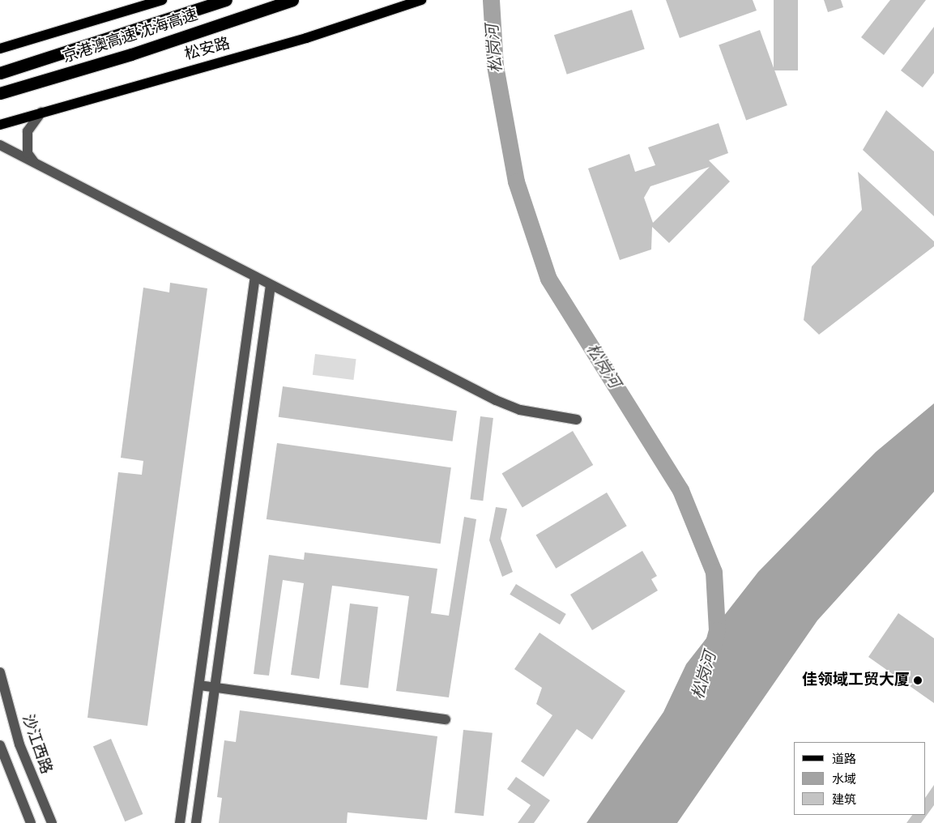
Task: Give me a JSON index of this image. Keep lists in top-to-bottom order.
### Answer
{
  "streets": {
    "highway": ["京港澳高速 沈海高速"],
    "main road": ["松安路"],
    "street": ["沙江西路"]
  },
  "water": ["松岗河"],
  "places": ["佳领域工贸大厦"],
  "legend": ["道路", "水域", "建筑"]
}
